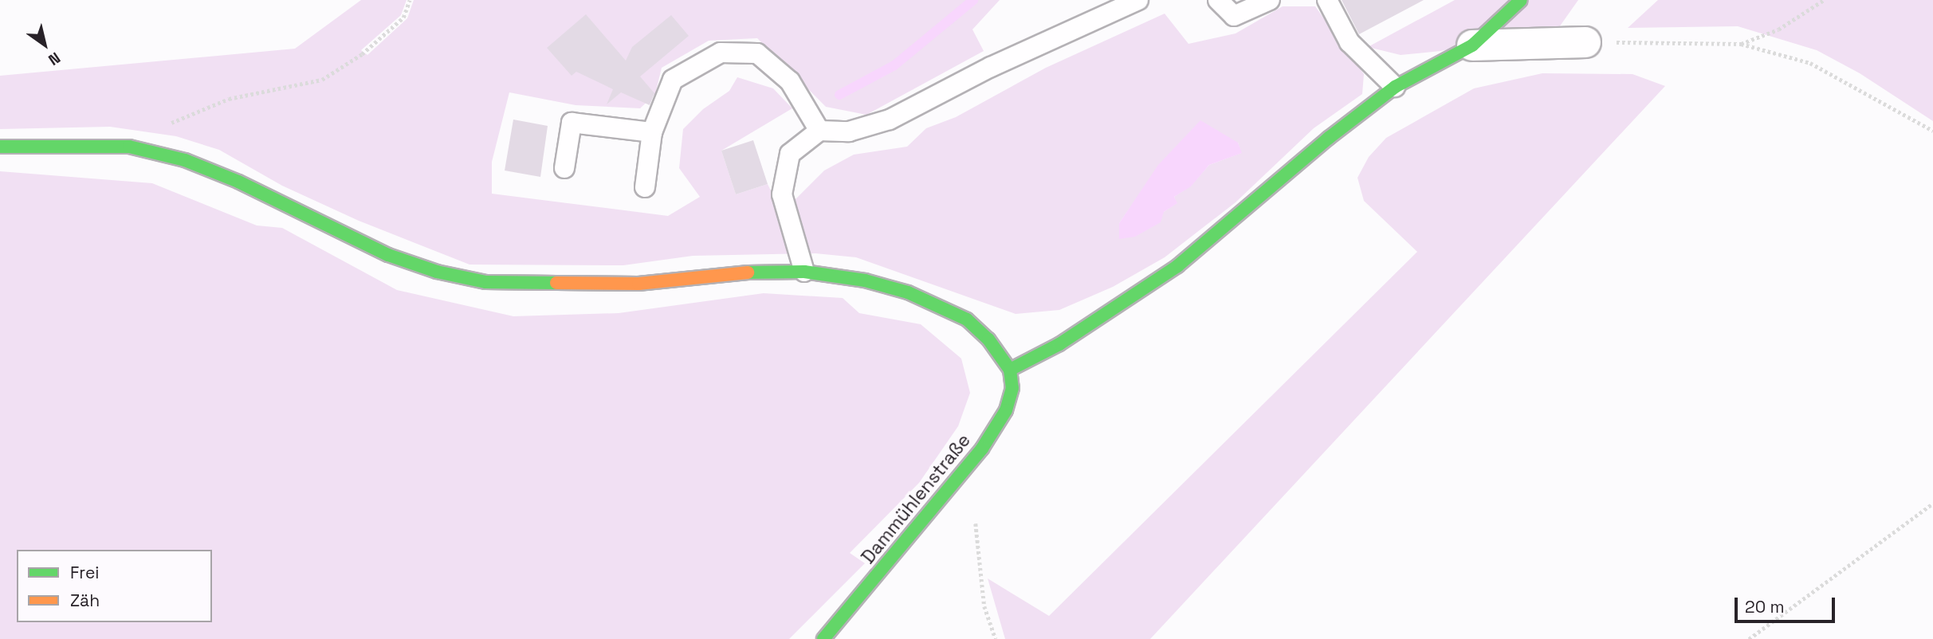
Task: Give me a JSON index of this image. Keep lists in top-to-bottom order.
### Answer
{
  "streets": {
    "street": ["Dammühlenstraße"]
  },
  "legend": ["Frei", "Zäh"],
  "scale_bar": "20 m",
  "north": "bottom right"
}
